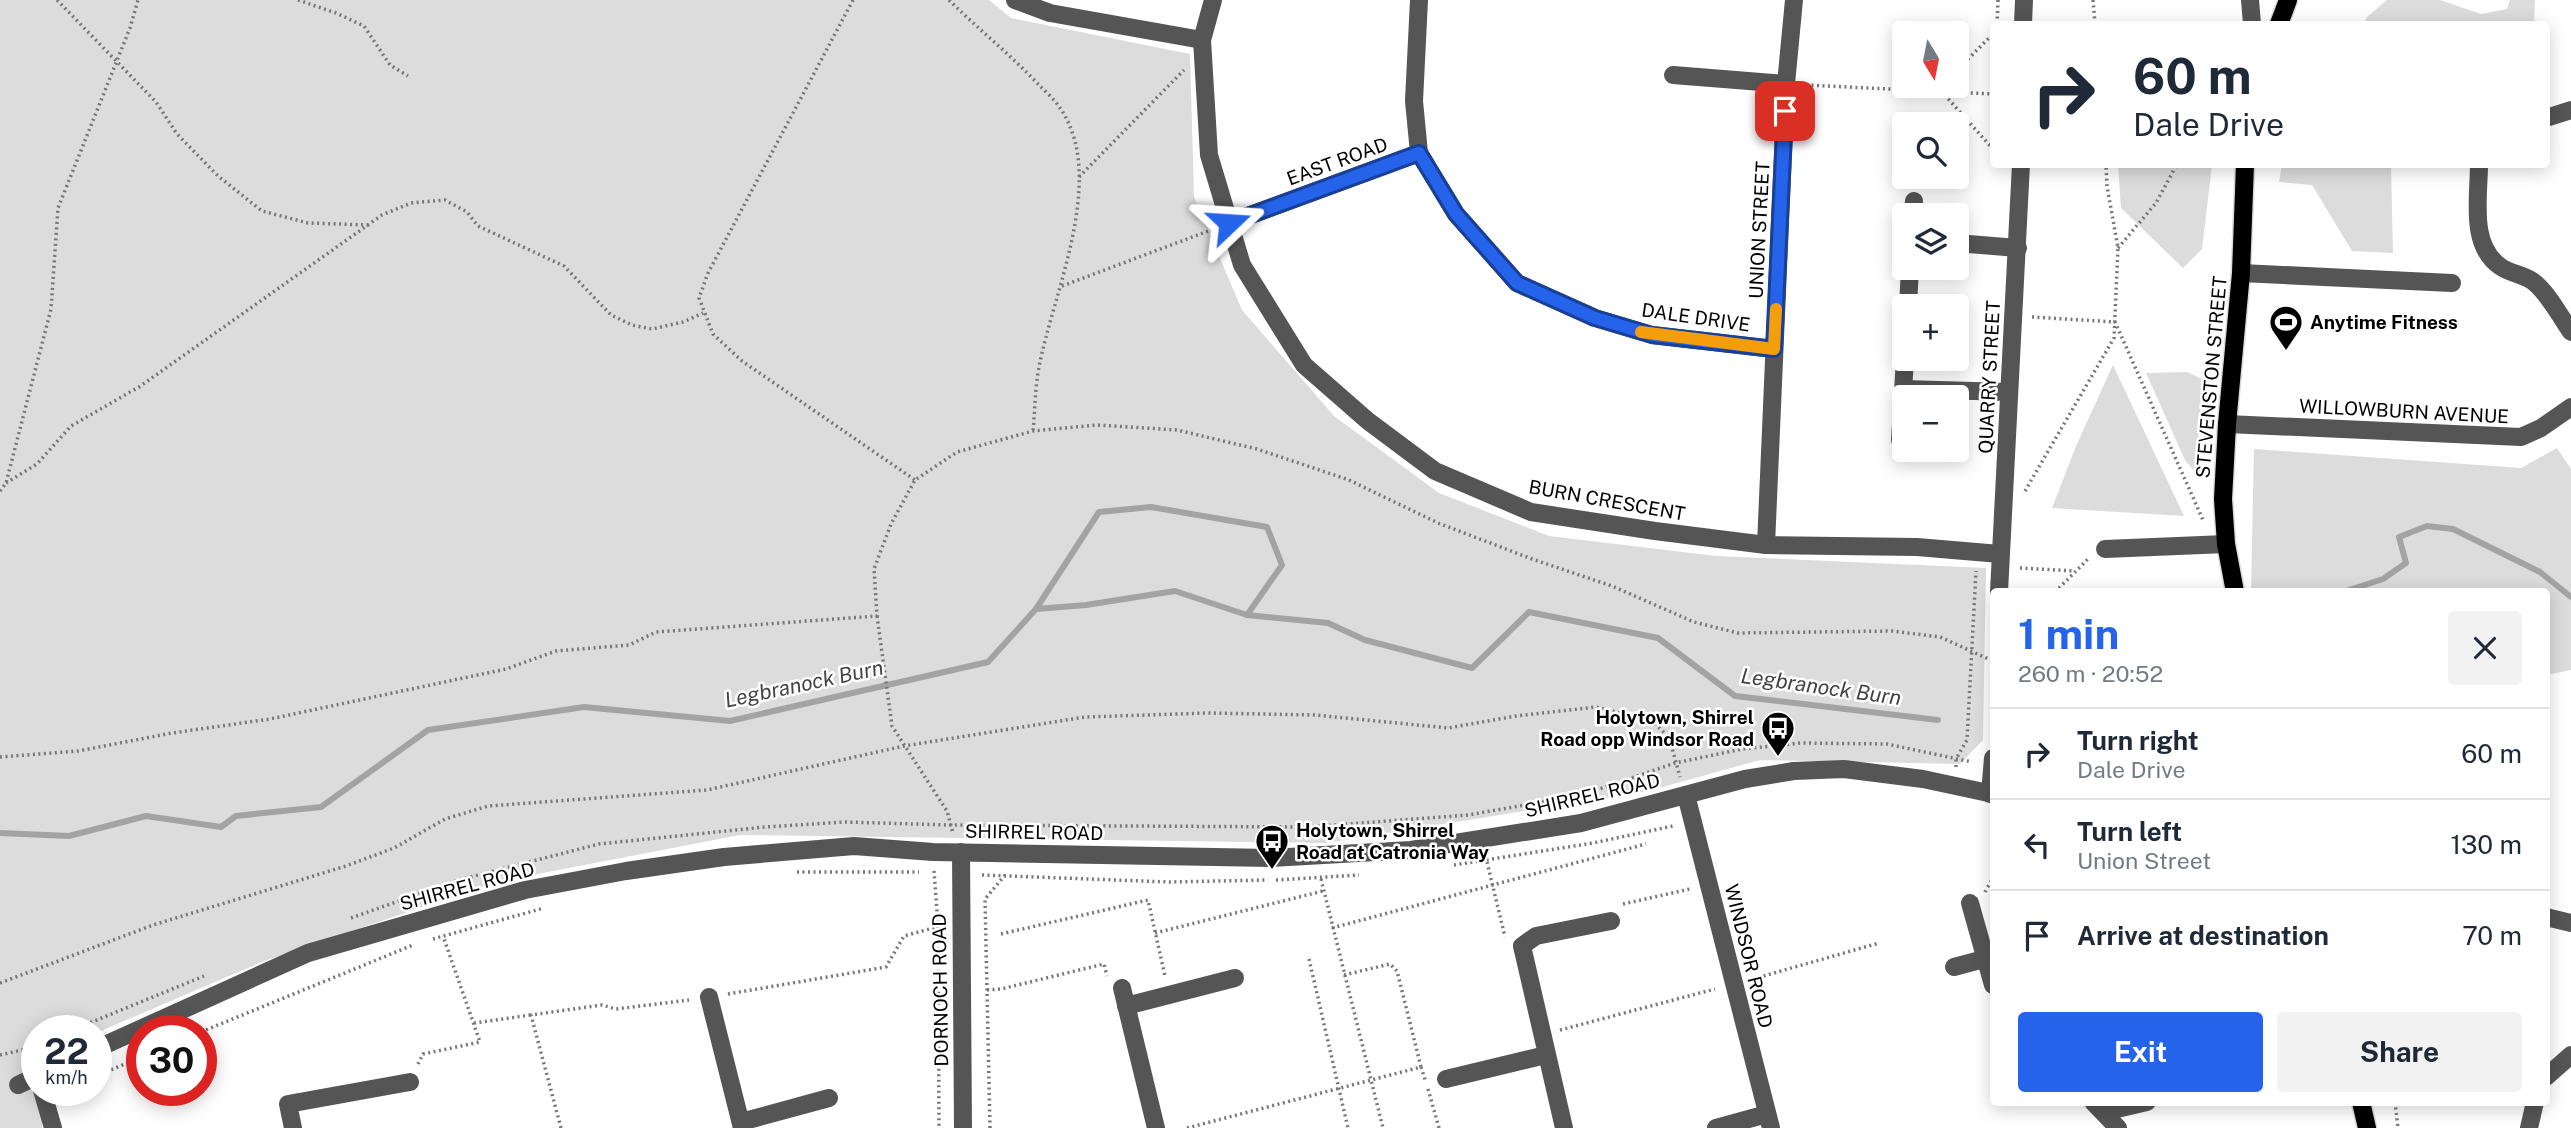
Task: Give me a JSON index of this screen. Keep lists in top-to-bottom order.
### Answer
{
  "streets": {
    "main road": ["STEVENSTON STREET"],
    "street": [
      "EAST ROAD",
      "UNION STREET",
      "DALE DRIVE",
      "QUARRY STREET",
      "WILLOWBURN AVENUE",
      "BURN CRESCENT",
      "SHIRREL ROAD",
      "WINDSOR ROAD",
      "DORNOCH ROAD"
    ]
  },
  "crossings": [
    ["EAST ROAD", "DALE DRIVE"],
    ["EAST ROAD", "BURN CRESCENT"],
    ["UNION STREET", "DALE DRIVE"],
    ["UNION STREET", "BURN CRESCENT"],
    ["QUARRY STREET", "BURN CRESCENT"],
    ["STEVENSTON STREET", "WILLOWBURN AVENUE"],
    ["SHIRREL ROAD", "WINDSOR ROAD"],
    ["SHIRREL ROAD", "DORNOCH ROAD"]
  ],
  "water": ["Legbranock Burn"],
  "places": {
    "sports": ["Anytime Fitness"],
    "bus stop": ["Holytown, Shirrel Road opp Windsor Road", "Holytown, Shirrel Road at Catronia Way"]
  },
  "north": "bottom",
  "page": {
    "map_buttons": ["+", "−"],
    "turn": ["60 m", "Dale Drive"],
    "heading": ["1 min", "260 m · 20:52"],
    "list": [
      {
        "name": "Turn right",
        "note": "Dale Drive",
        "value": "60 m"
      },
      {
        "name": "Turn left",
        "note": "Union Street",
        "value": "130 m"
      },
      {
        "name": "Arrive at destination",
        "value": "70 m"
      }
    ],
    "buttons": ["Exit", "Share"],
    "speed": "22 km/h",
    "limit": "30"
  }
}
